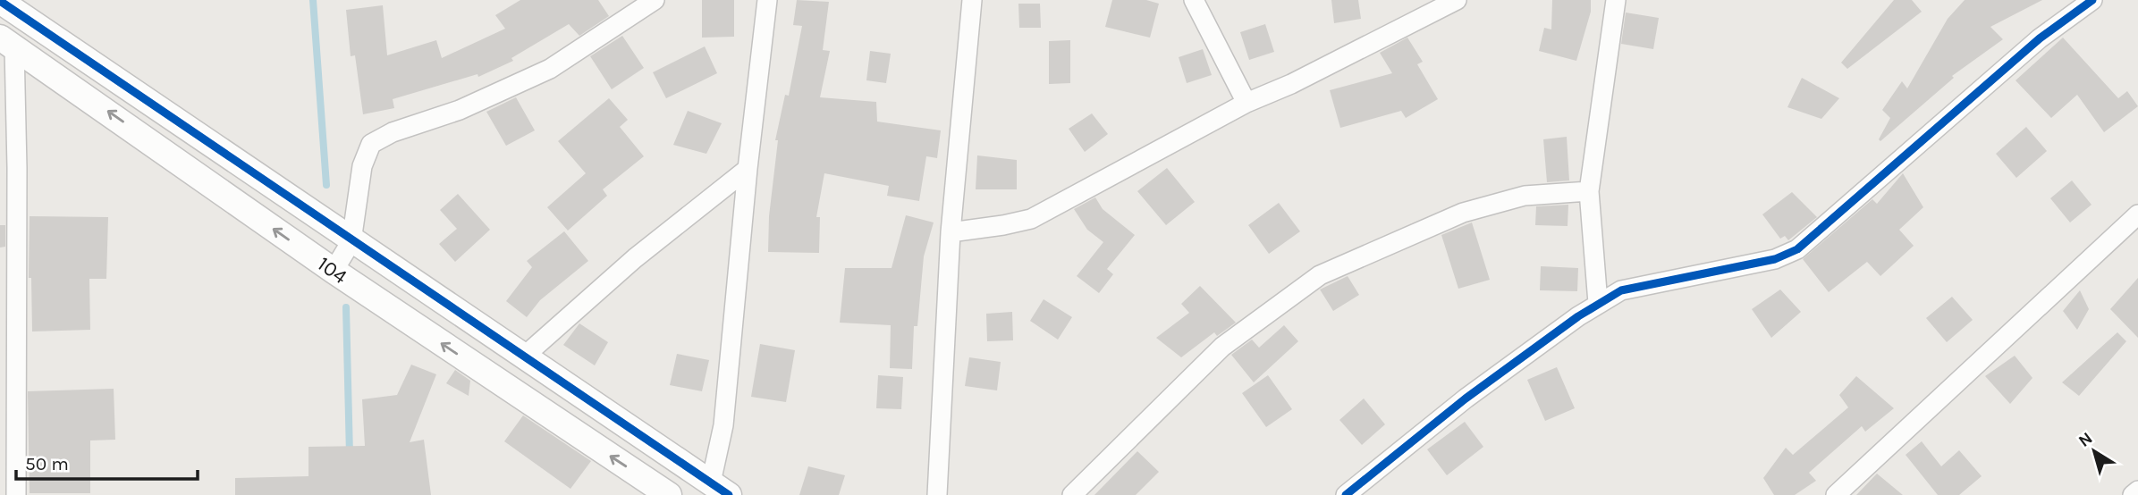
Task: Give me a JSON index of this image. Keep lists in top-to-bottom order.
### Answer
{
  "streets": {
    "street": ["104"]
  },
  "scale_bar": "50 m",
  "north": "top left"
}
